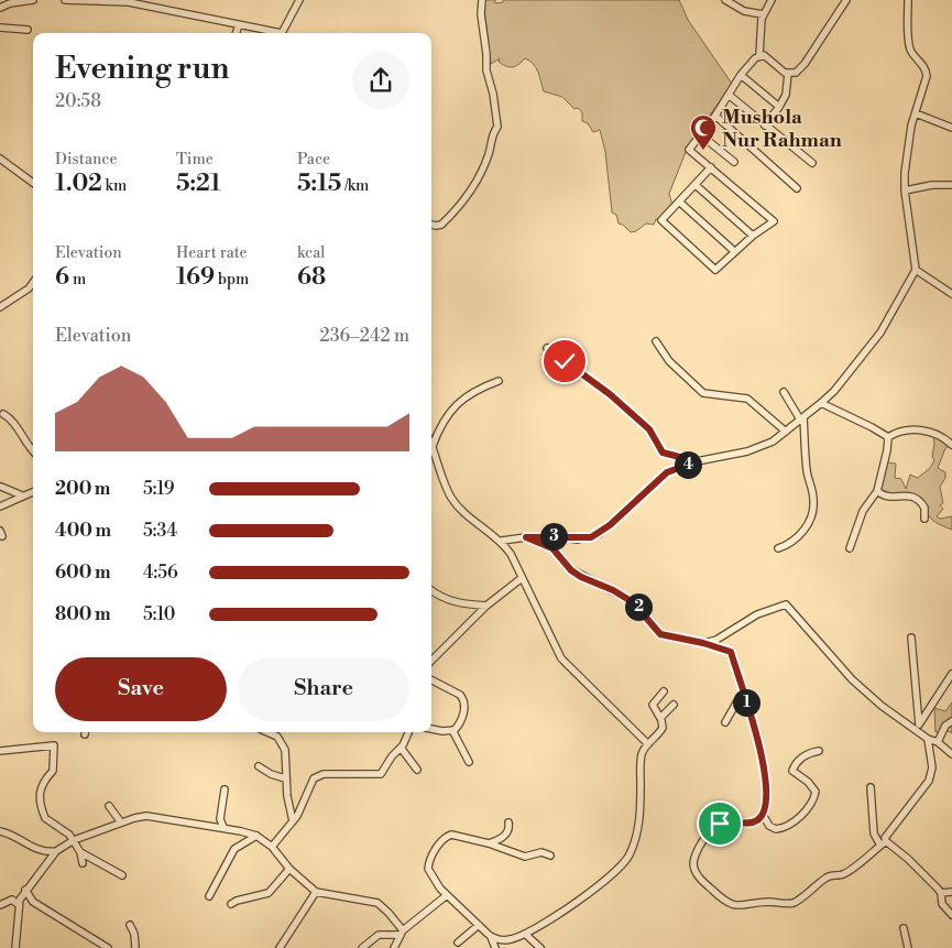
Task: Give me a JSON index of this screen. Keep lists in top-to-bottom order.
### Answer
{
  "places": {
    "mosque": ["Mushola Nur Rahman"]
  },
  "page": {
    "heading": ["Evening run", "20:58"],
    "stats": [
      ["Distance", "1.02 km"],
      ["Time", "5:21"],
      ["Pace", "5:15 /km"],
      ["Elevation", "6 m"],
      ["Heart rate", "169 bpm"],
      ["kcal", "68"]
    ],
    "chart": ["Elevation", "236–242 m"],
    "pins": [
      "4",
      "3",
      "2",
      "1"
    ],
    "list": [
      {
        "name": "200 m",
        "note": "5:19"
      },
      {
        "name": "400 m",
        "note": "5:34"
      },
      {
        "name": "600 m",
        "note": "4:56"
      },
      {
        "name": "800 m",
        "note": "5:10"
      }
    ],
    "buttons": ["Save", "Share"]
  }
}
